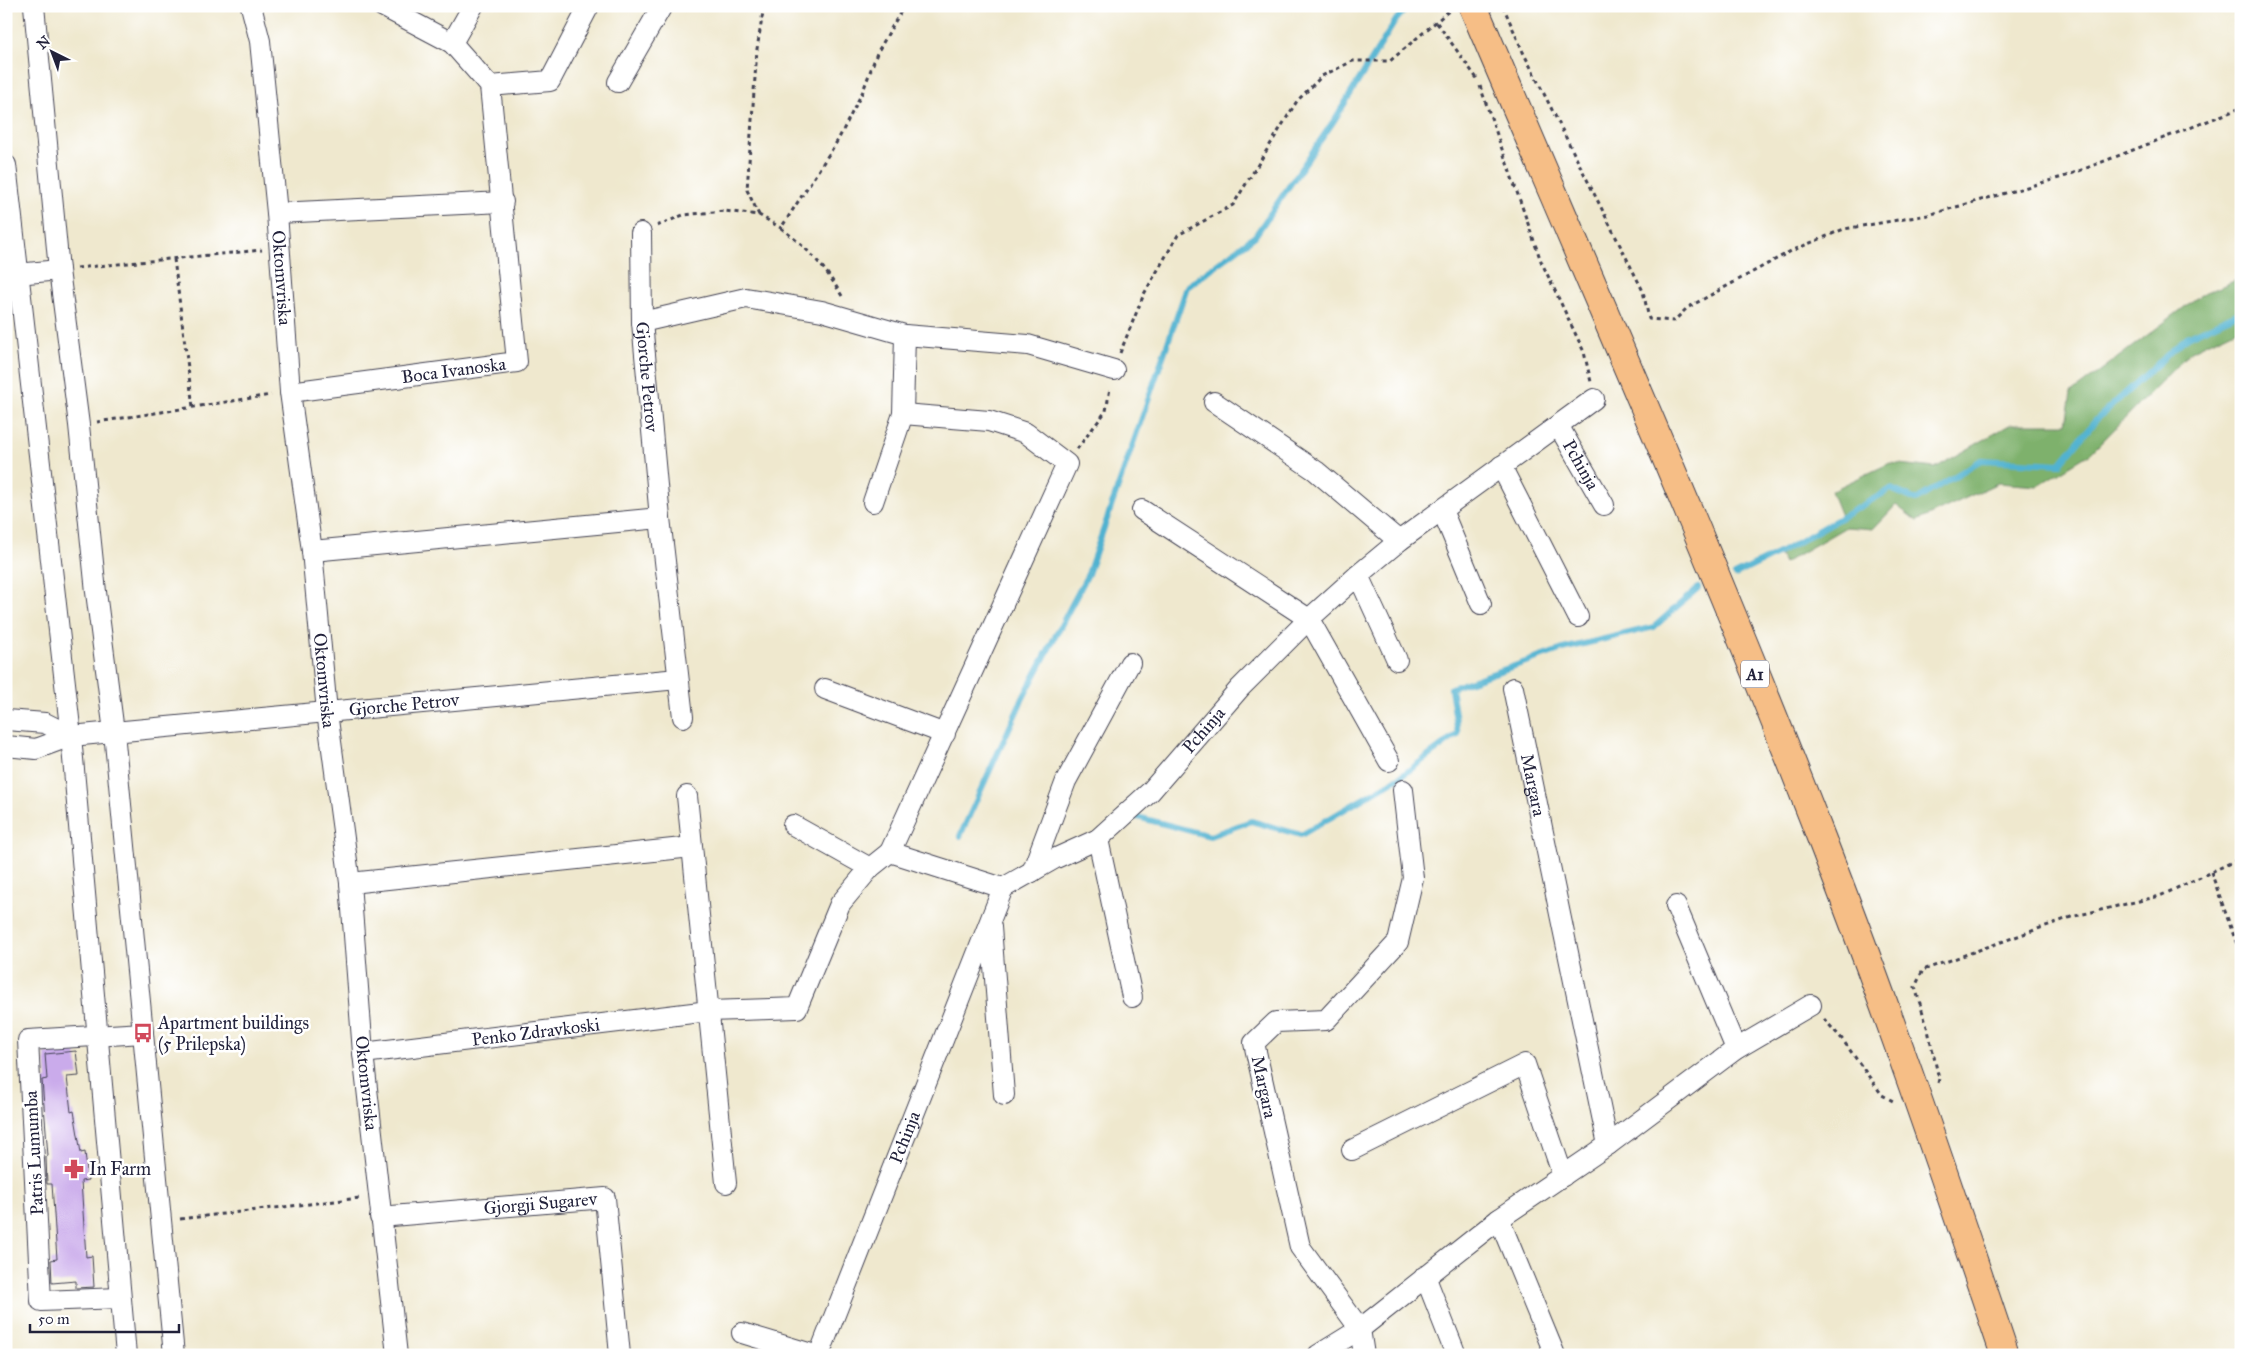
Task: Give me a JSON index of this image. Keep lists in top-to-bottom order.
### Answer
{
  "streets": {
    "main road": ["A1"],
    "street": [
      "Oktomvriska",
      "Boca Ivanoska",
      "Gjorche Petrov",
      "Pchinja",
      "Margara",
      "Penko Zdravkoski",
      "Patris Lumumba",
      "Gjorgji Sugarev"
    ]
  },
  "crossings": [
    ["Oktomvriska", "Boca Ivanoska"],
    ["Oktomvriska", "Gjorche Petrov"],
    ["Oktomvriska", "Penko Zdravkoski"],
    ["Oktomvriska", "Gjorgji Sugarev"]
  ],
  "places": {
    "bus stop": ["Apartment buildings (5 Prilepska)"],
    "pharmacy": ["In Farm"]
  },
  "scale_bar": "50 m",
  "north": "top left"
}
